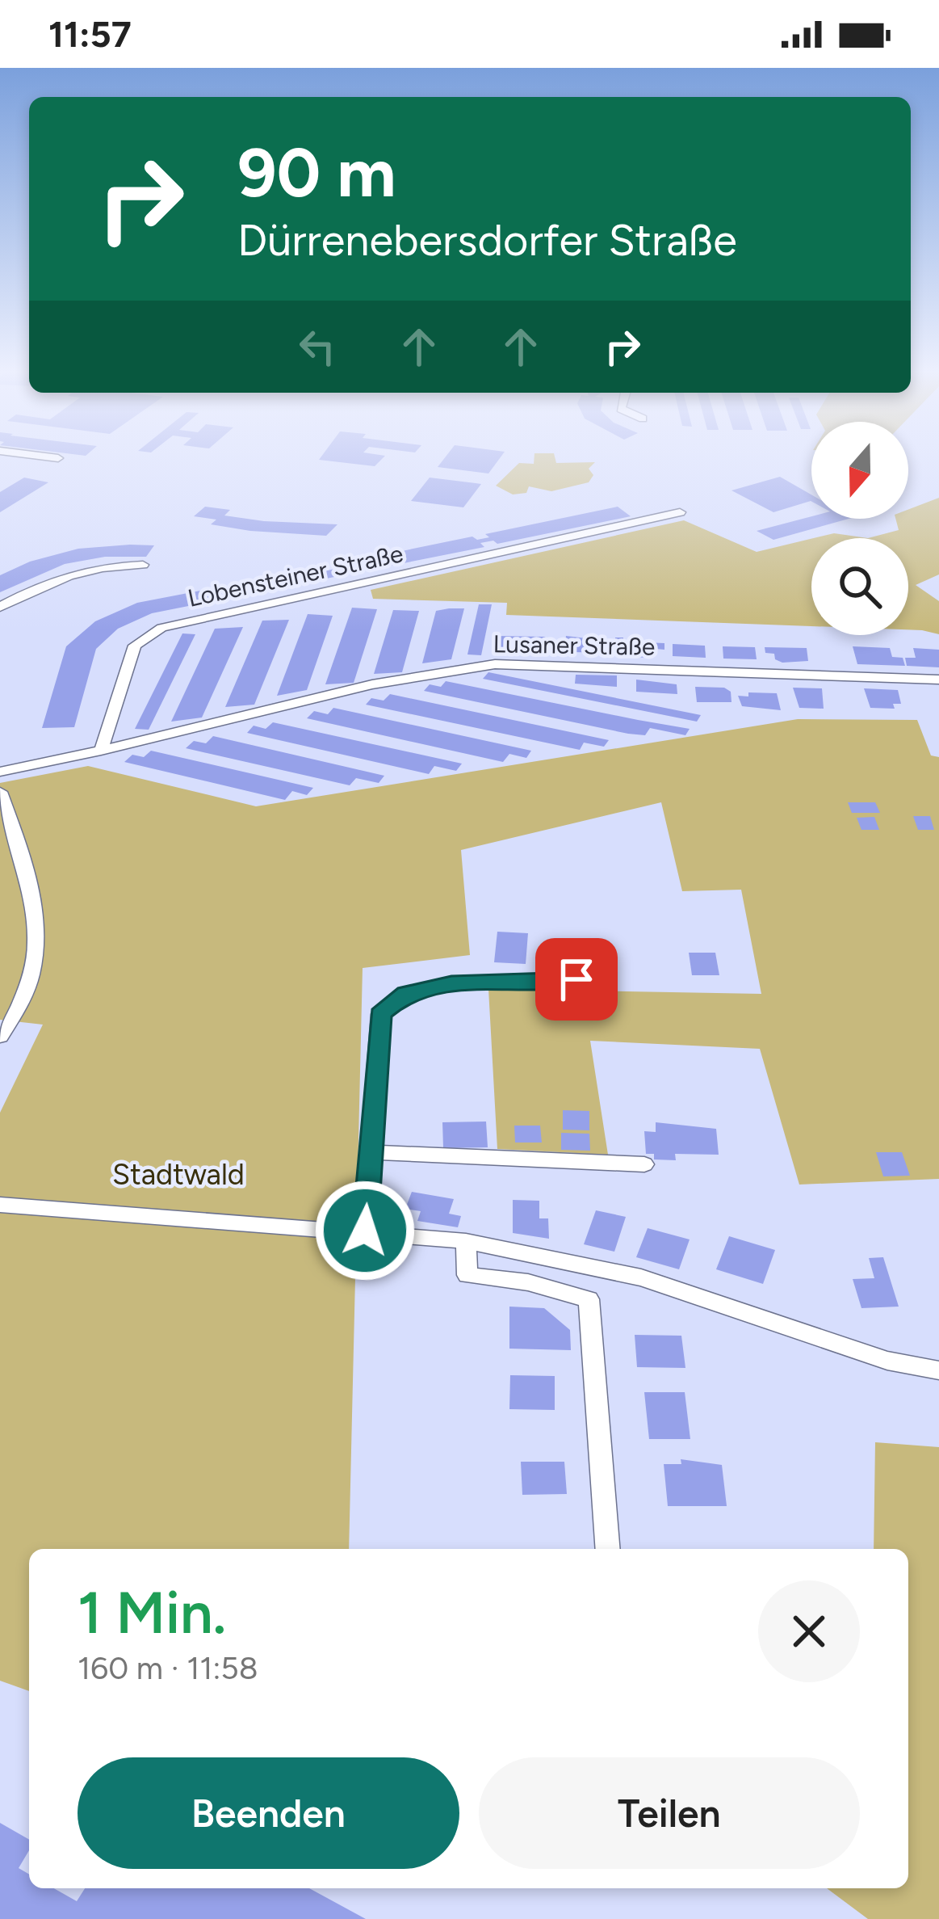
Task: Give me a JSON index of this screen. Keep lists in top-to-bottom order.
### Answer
{
  "streets": {
    "street": ["Lobensteiner Straße", "Lusaner Straße"]
  },
  "crossings": [
    ["Lobensteiner Straße", "Lusaner Straße"]
  ],
  "parks": ["Stadtwald"],
  "north": "bottom",
  "page": {
    "status": "11:57",
    "turn": ["90 m", "Dürrenebersdorfer Straße"],
    "heading": ["1 Min.", "160 m · 11:58"],
    "buttons": ["Beenden", "Teilen"]
  }
}
